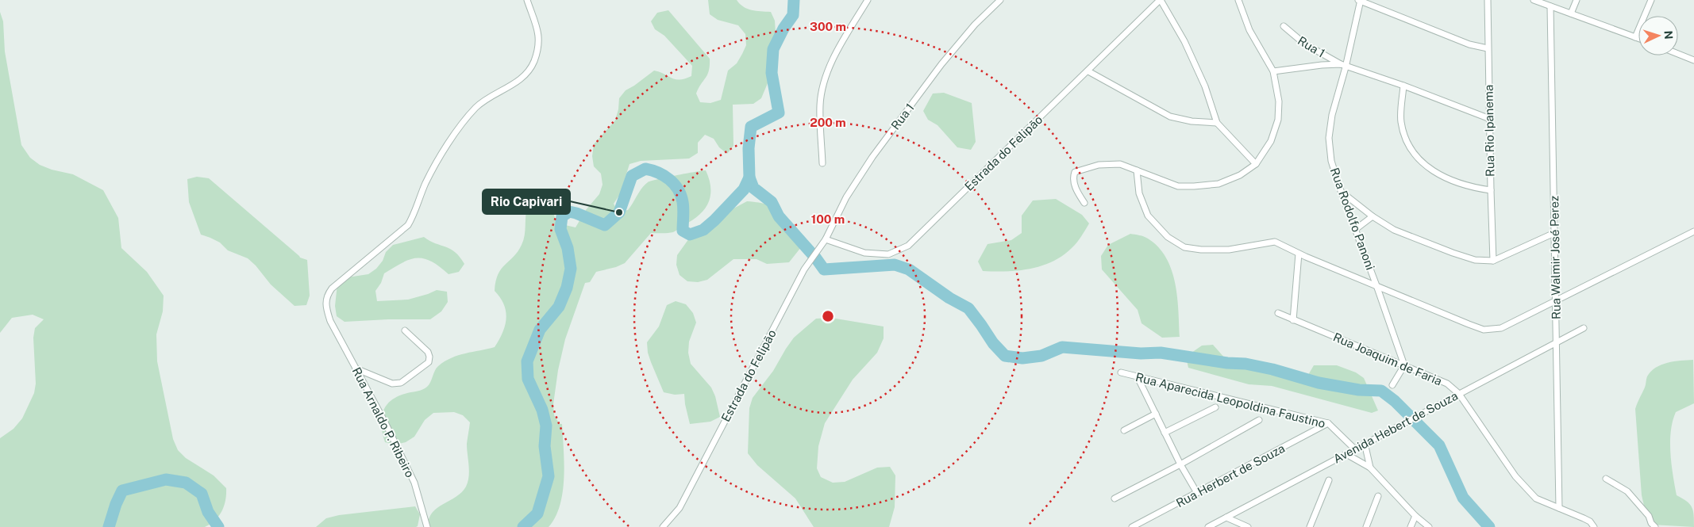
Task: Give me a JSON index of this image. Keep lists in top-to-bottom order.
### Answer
{
  "streets": {
    "street": [
      "Rua 1",
      "Rua Rio Ipanema",
      "Estrada do Felipão",
      "Rua Rodolfo Panoni",
      "Rua Walmir José Perez",
      "Rua Joaquim de Faria",
      "Rua Aparecida Leopoldina Faustino",
      "Rua Arnaldo P. Ribeiro",
      "Avenida Hebert de Souza",
      "Rua Herbert de Souza"
    ]
  },
  "crossings": [
    ["Rua 1", "Estrada do Felipão"],
    ["Rua 1", "Rua Rodolfo Panoni"],
    ["Rua Rodolfo Panoni", "Rua Joaquim de Faria"],
    ["Rua Walmir José Perez", "Rua Joaquim de Faria"],
    ["Rua Walmir José Perez", "Avenida Hebert de Souza"],
    ["Rua Joaquim de Faria", "Avenida Hebert de Souza"],
    ["Rua Aparecida Leopoldina Faustino", "Avenida Hebert de Souza"],
    ["Rua Aparecida Leopoldina Faustino", "Rua Herbert de Souza"]
  ],
  "places": ["Rio Capivari"],
  "north": "right",
  "rings": ["300 m", "200 m", "100 m"]
}
